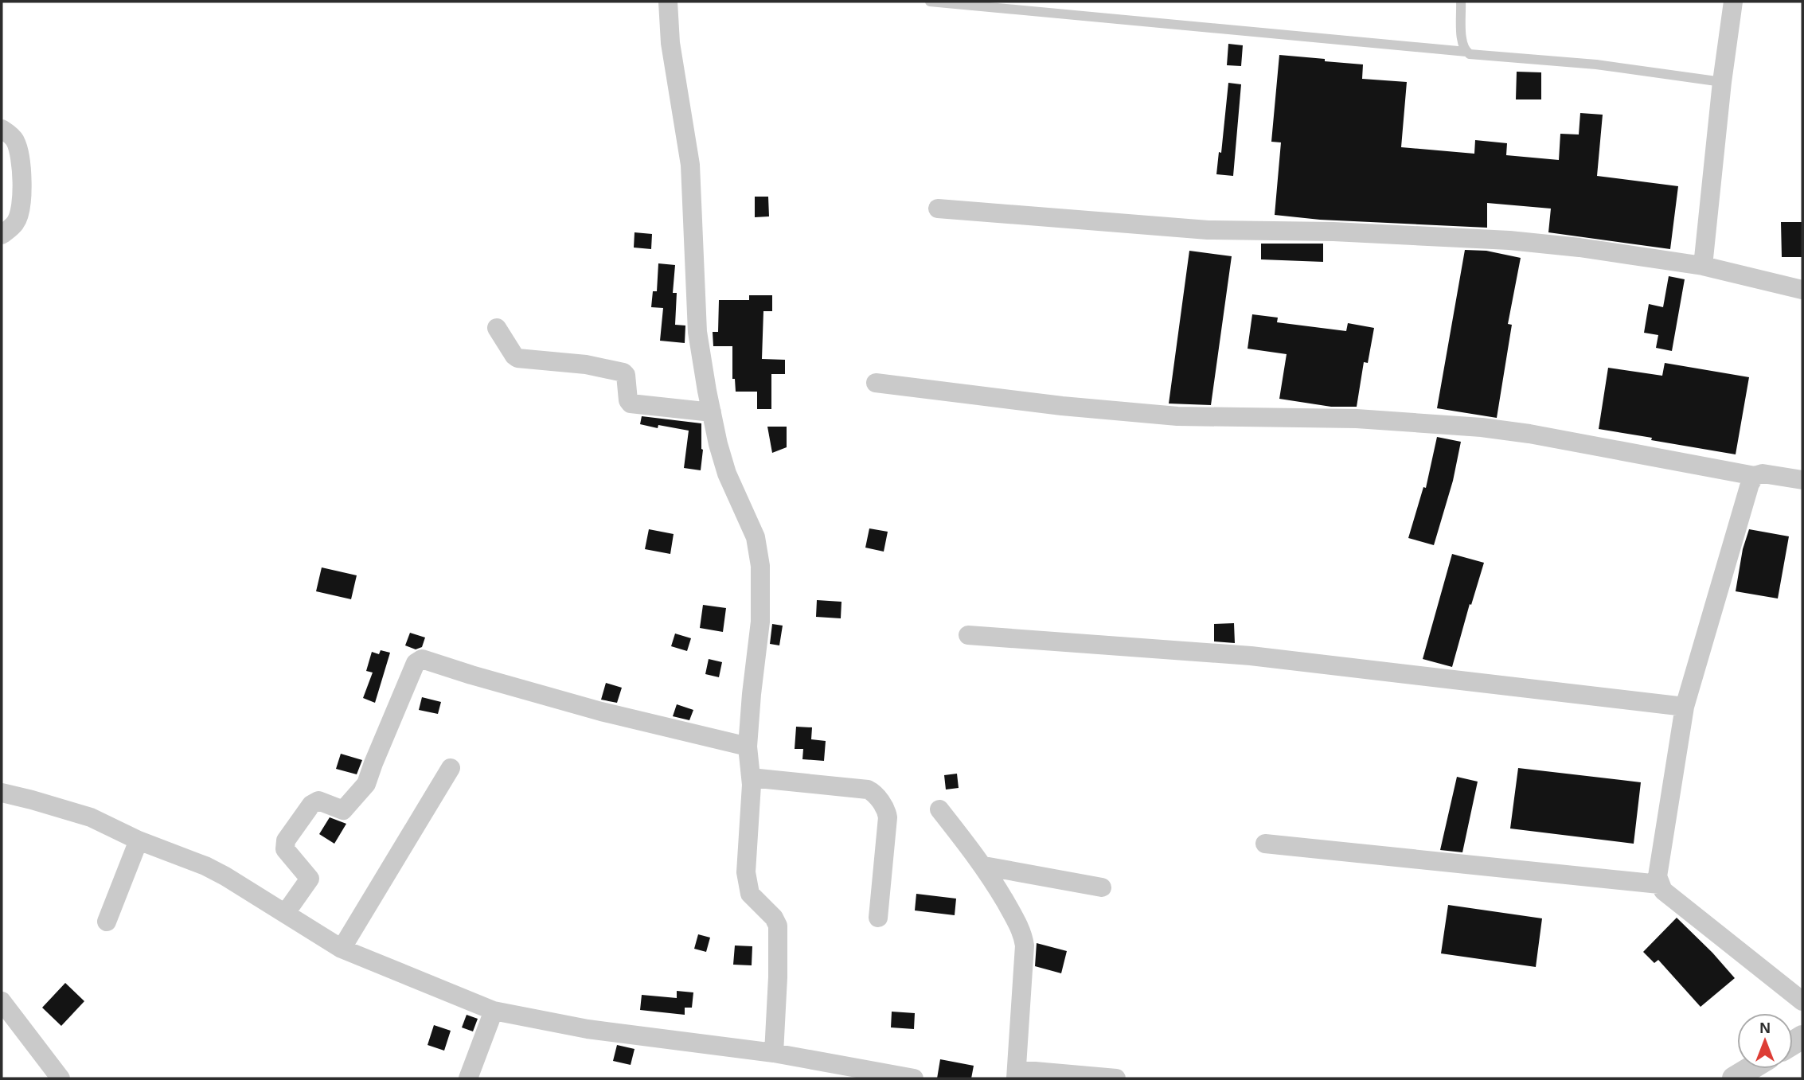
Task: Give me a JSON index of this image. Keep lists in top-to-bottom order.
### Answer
{
  "north": "top"
}
